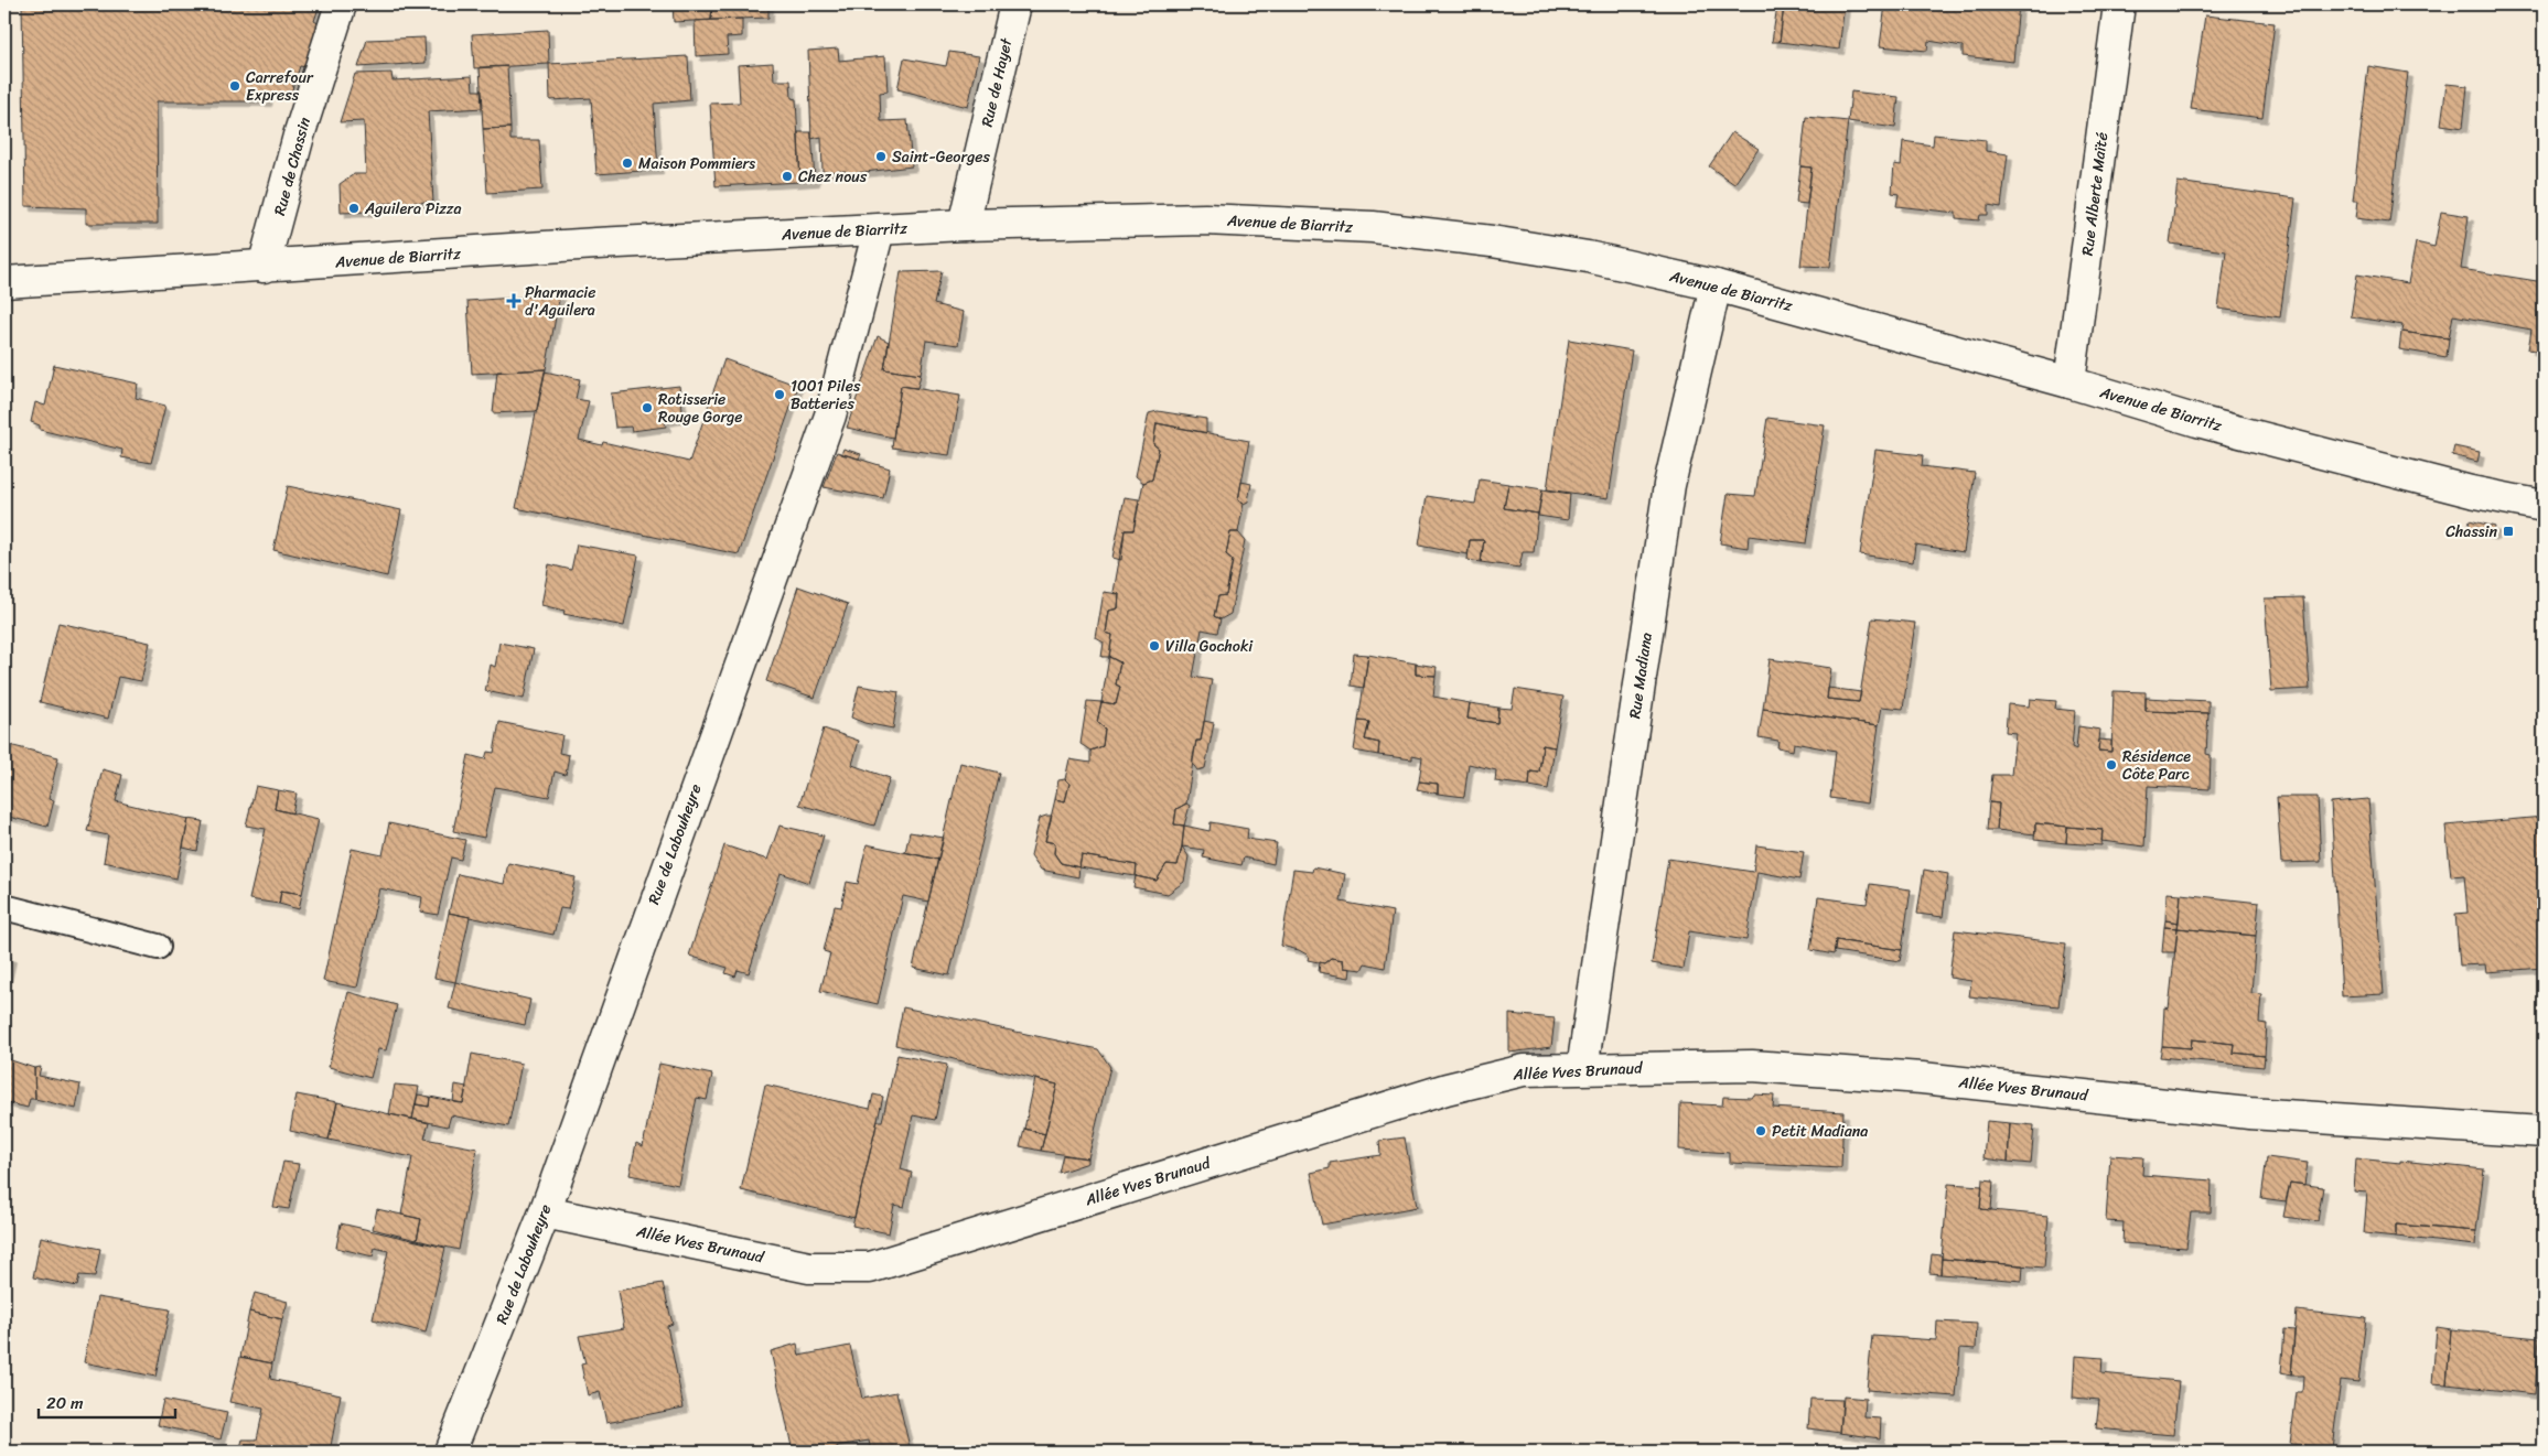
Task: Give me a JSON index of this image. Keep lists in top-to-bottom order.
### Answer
{
  "streets": {
    "street": [
      "Rue de Hayet",
      "Rue de Chassin",
      "Rue Alberte Maïté",
      "Avenue de Biarritz",
      "Rue Madiana",
      "Rue de Labouheyre",
      "Allée Yves Brunaud"
    ]
  },
  "crossings": [
    ["Rue de Hayet", "Avenue de Biarritz"],
    ["Rue de Chassin", "Avenue de Biarritz"],
    ["Rue Alberte Maïté", "Avenue de Biarritz"],
    ["Avenue de Biarritz", "Rue Madiana"],
    ["Avenue de Biarritz", "Rue de Labouheyre"],
    ["Rue Madiana", "Allée Yves Brunaud"],
    ["Rue de Labouheyre", "Allée Yves Brunaud"]
  ],
  "places": {
    "other": [
      "Carrefour Express",
      "Saint-Georges",
      "Maison Pommiers",
      "Chez nous",
      "Aguilera Pizza",
      "1001 Piles Batteries",
      "Rotisserie Rouge Gorge",
      "Villa Gochoki",
      "Résidence Côte Parc",
      "Petit Madiana"
    ],
    "health": ["Pharmacie d'Aguilera"],
    "transit": ["Chassin"]
  },
  "scale_bar": "20 m"
}
